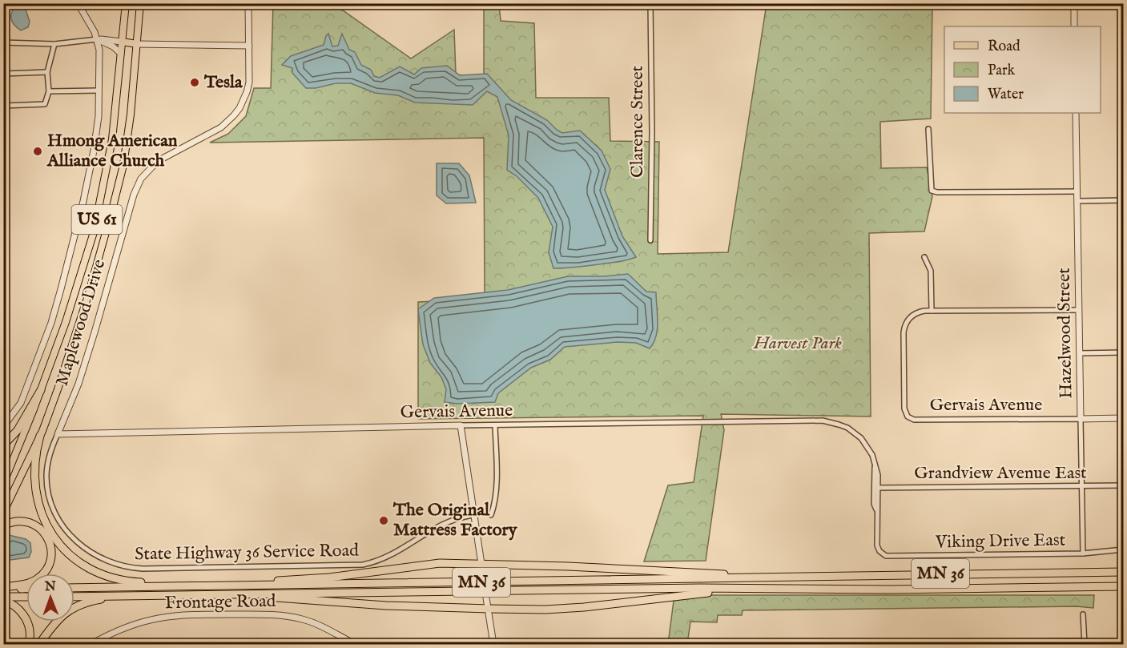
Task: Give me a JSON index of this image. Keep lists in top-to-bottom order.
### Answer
{
  "streets": {
    "highway": ["MN 36"],
    "main road": ["US 61"],
    "street": [
      "Clarence Street",
      "Maplewood Drive",
      "Hazelwood Street",
      "Gervais Avenue",
      "Grandview Avenue East",
      "Viking Drive East",
      "State Highway 36 Service Road",
      "Frontage Road"
    ]
  },
  "crossings": [
    ["Maplewood Drive", "Gervais Avenue"],
    ["Maplewood Drive", "State Highway 36 Service Road"],
    ["Hazelwood Street", "Gervais Avenue"],
    ["Hazelwood Street", "Grandview Avenue East"],
    ["Hazelwood Street", "Viking Drive East"],
    ["Gervais Avenue", "State Highway 36 Service Road"]
  ],
  "parks": ["Harvest Park"],
  "places": ["Tesla", "Hmong American Alliance Church", "The Original Mattress Factory"],
  "legend": ["Road", "Park", "Water"],
  "north": "top"
}
